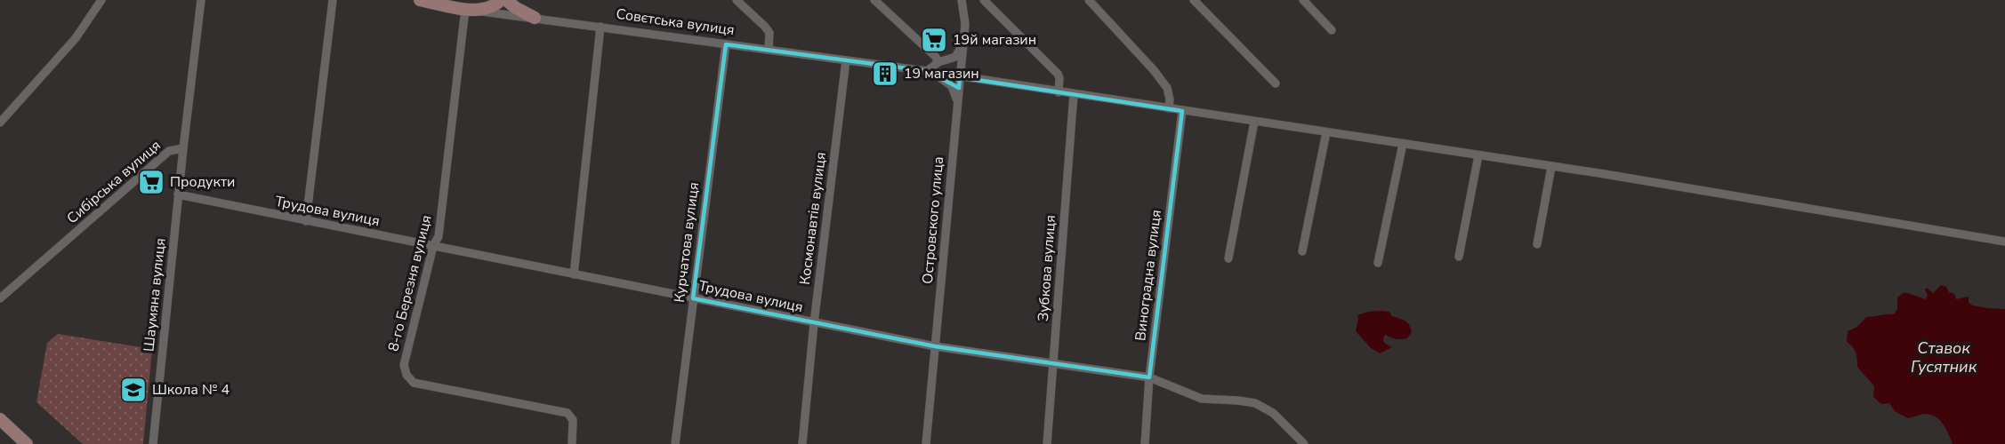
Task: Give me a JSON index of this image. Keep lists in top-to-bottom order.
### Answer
{
  "streets": {
    "street": [
      "Совєтська вулиця",
      "Сибірська вулиця",
      "Трудова вулиця",
      "Космонавтів вулиця",
      "Островского улица",
      "Курчатова вулиця",
      "Зубкова вулиця",
      "Виноградна вулиця",
      "8-го Березня вулиця",
      "Шаумяна вулиця"
    ]
  },
  "crossings": [
    ["Совєтська вулиця", "Космонавтів вулиця"],
    ["Совєтська вулиця", "Островского улица"],
    ["Совєтська вулиця", "Курчатова вулиця"],
    ["Совєтська вулиця", "Зубкова вулиця"],
    ["Совєтська вулиця", "Виноградна вулиця"],
    ["Совєтська вулиця", "8-го Березня вулиця"],
    ["Сибірська вулиця", "Шаумяна вулиця"],
    ["Трудова вулиця", "Космонавтів вулиця"],
    ["Трудова вулиця", "Островского улица"],
    ["Трудова вулиця", "Курчатова вулиця"],
    ["Трудова вулиця", "Зубкова вулиця"],
    ["Трудова вулиця", "Виноградна вулиця"],
    ["Трудова вулиця", "8-го Березня вулиця"],
    ["Трудова вулиця", "Шаумяна вулиця"]
  ],
  "water": ["Ставок Гусятник"],
  "places": {
    "supermarket": ["19й магазин", "Продукти"],
    "building": ["19 магазин"],
    "school or university": ["Школа № 4"]
  }
}
